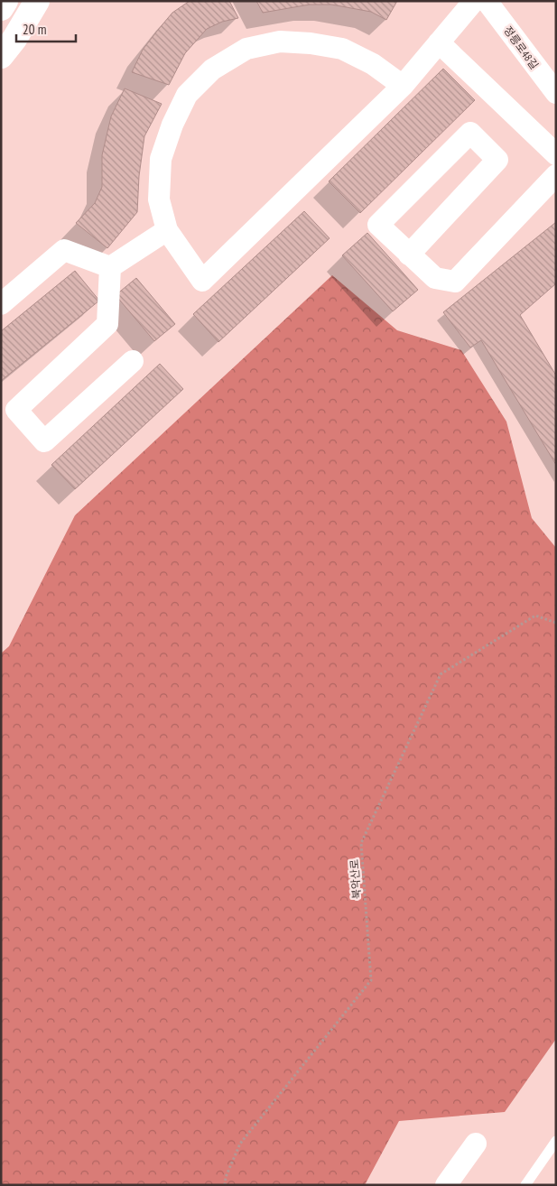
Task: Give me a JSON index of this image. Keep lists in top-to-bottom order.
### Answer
{
  "streets": {
    "street": ["정릉로48길"],
    "path": ["북악산로"]
  },
  "scale_bar": "20 m"
}
